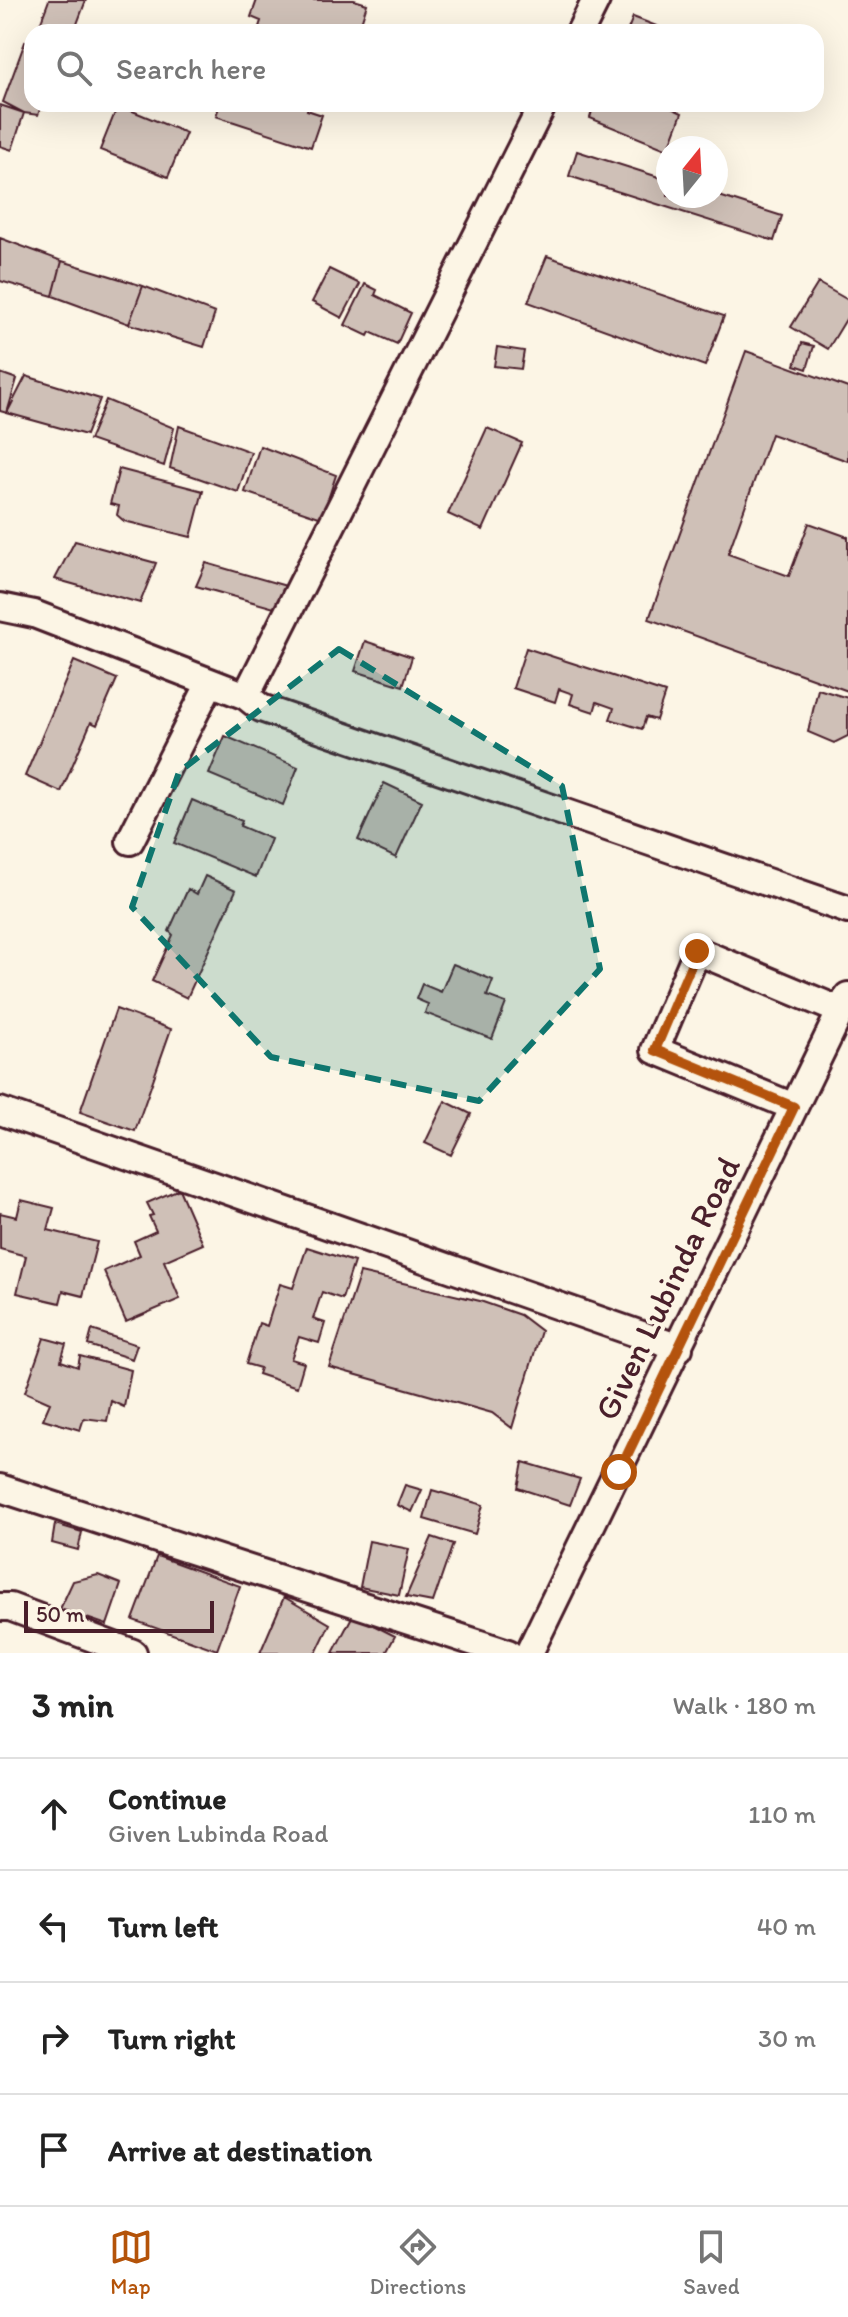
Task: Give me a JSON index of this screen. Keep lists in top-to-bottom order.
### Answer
{
  "streets": {
    "street": ["Given Lubinda Road"]
  },
  "scale_bar": "50 m",
  "north": "top",
  "page": {
    "search": "Search here",
    "scale": "50 m",
    "heading": ["3 min", "Walk · 180 m"],
    "list": [
      ["Continue", "Given Lubinda Road", "110 m"],
      ["Turn left", "40 m"],
      ["Turn right", "30 m"],
      "Arrive at destination"
    ],
    "nav": ["Map", "Directions", "Saved"]
  }
}
